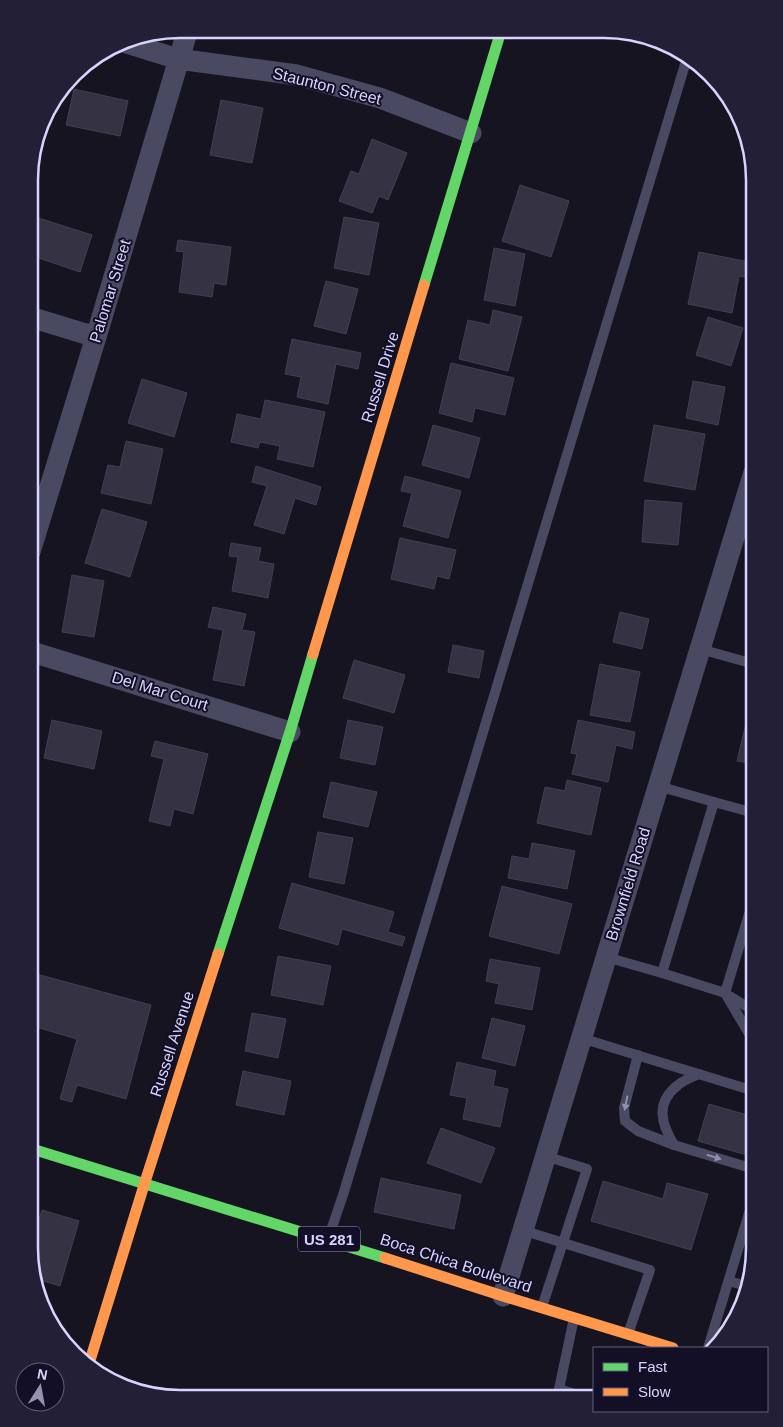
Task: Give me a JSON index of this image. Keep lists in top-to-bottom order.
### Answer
{
  "streets": {
    "street": [
      "Staunton Street",
      "Palomar Street",
      "Russell Drive",
      "Del Mar Court",
      "Brownfield Road",
      "Russell Avenue",
      "US 281",
      "Boca Chica Boulevard"
    ]
  },
  "crossings": [
    ["Staunton Street", "Palomar Street"],
    ["Staunton Street", "Russell Drive"],
    ["Russell Drive", "Del Mar Court"],
    ["Russell Drive", "Russell Avenue"],
    ["Del Mar Court", "Russell Avenue"],
    ["Brownfield Road", "Boca Chica Boulevard"],
    ["Russell Avenue", "Boca Chica Boulevard"]
  ],
  "legend": ["Fast", "Slow"],
  "north": "top"
}
